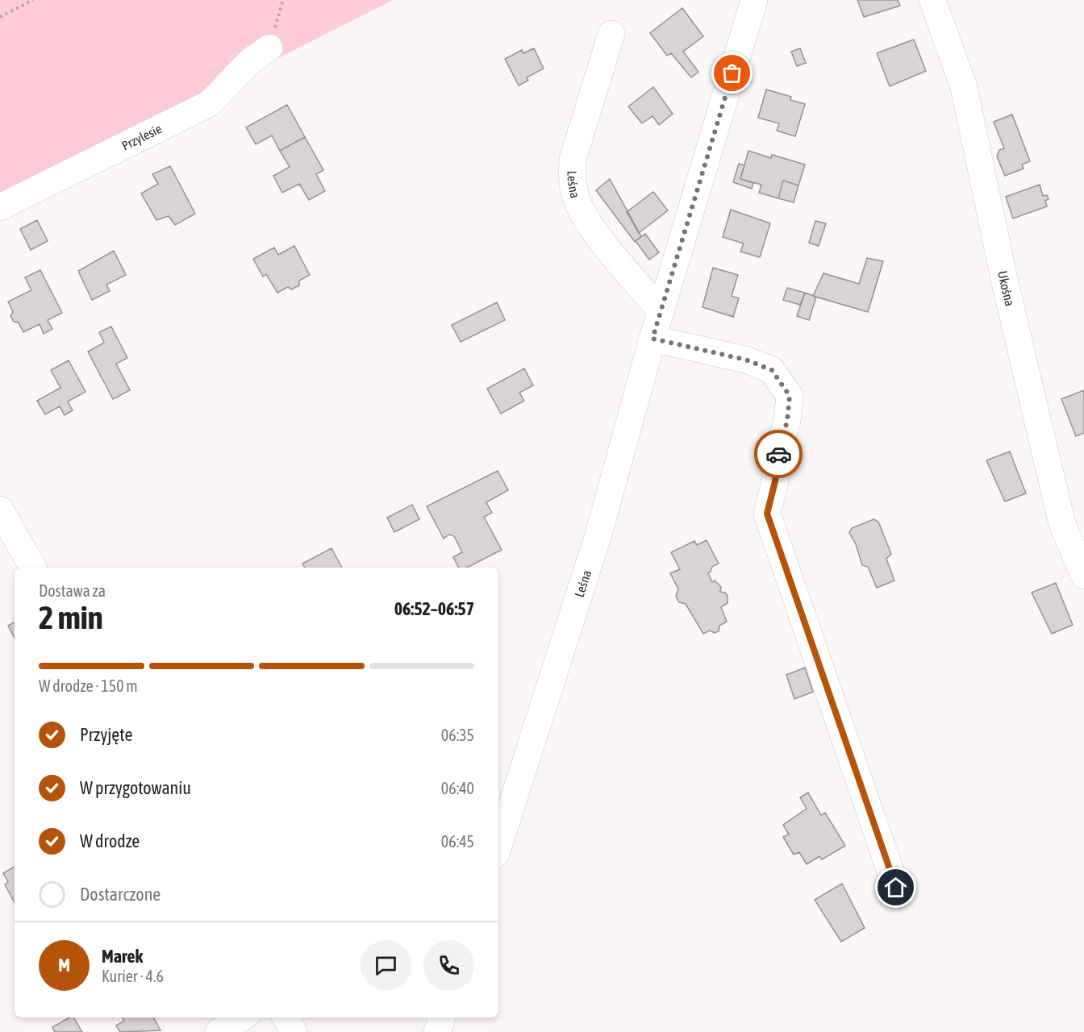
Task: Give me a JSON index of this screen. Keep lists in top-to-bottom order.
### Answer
{
  "streets": {
    "street": ["Przylesie", "Leśna", "Ukośna"]
  },
  "page": {
    "heading": ["2 min", "Dostawa za", "06:52–06:57"],
    "panel": ["Marek", "Kurier · 4.6"],
    "bar": "W drodze · 150 m",
    "list": [
      ["Przyjęte", "06:35"],
      ["W przygotowaniu", "06:40"],
      ["W drodze", "06:45"],
      "Dostarczone"
    ],
    "round": "M"
  }
}
